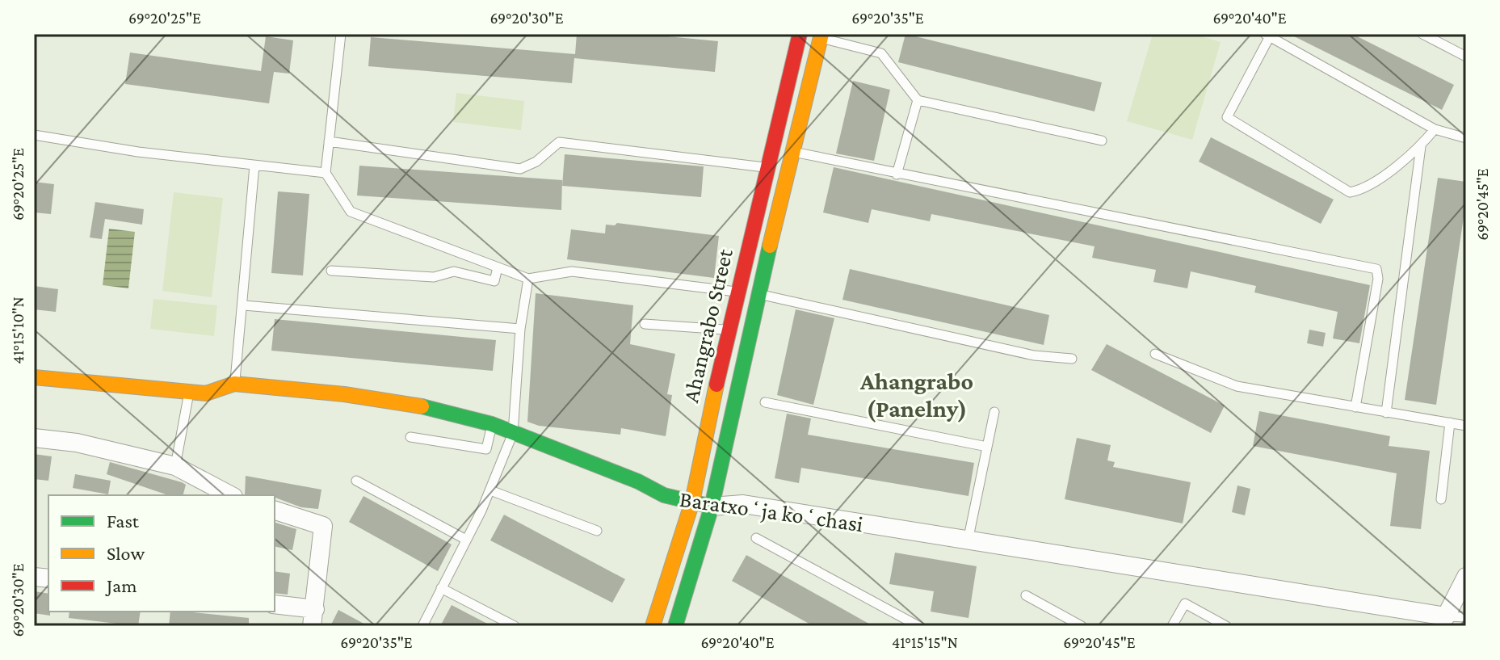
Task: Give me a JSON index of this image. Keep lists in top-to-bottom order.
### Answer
{
  "streets": {
    "main road": ["Ahangrabo Street", "Baratxoʻja koʻchasi"]
  },
  "crossings": [
    ["Ahangrabo Street", "Baratxoʻja koʻchasi"]
  ],
  "districts": ["Ahangrabo (Panelny)"],
  "legend": ["Fast", "Slow", "Jam"],
  "coordinates": [
    "69°20'25\"E",
    "69°20'30\"E",
    "69°20'35\"E",
    "69°20'40\"E",
    "69°20'45\"E",
    "41°15'10\"N",
    "41°15'15\"N"
  ]
}
